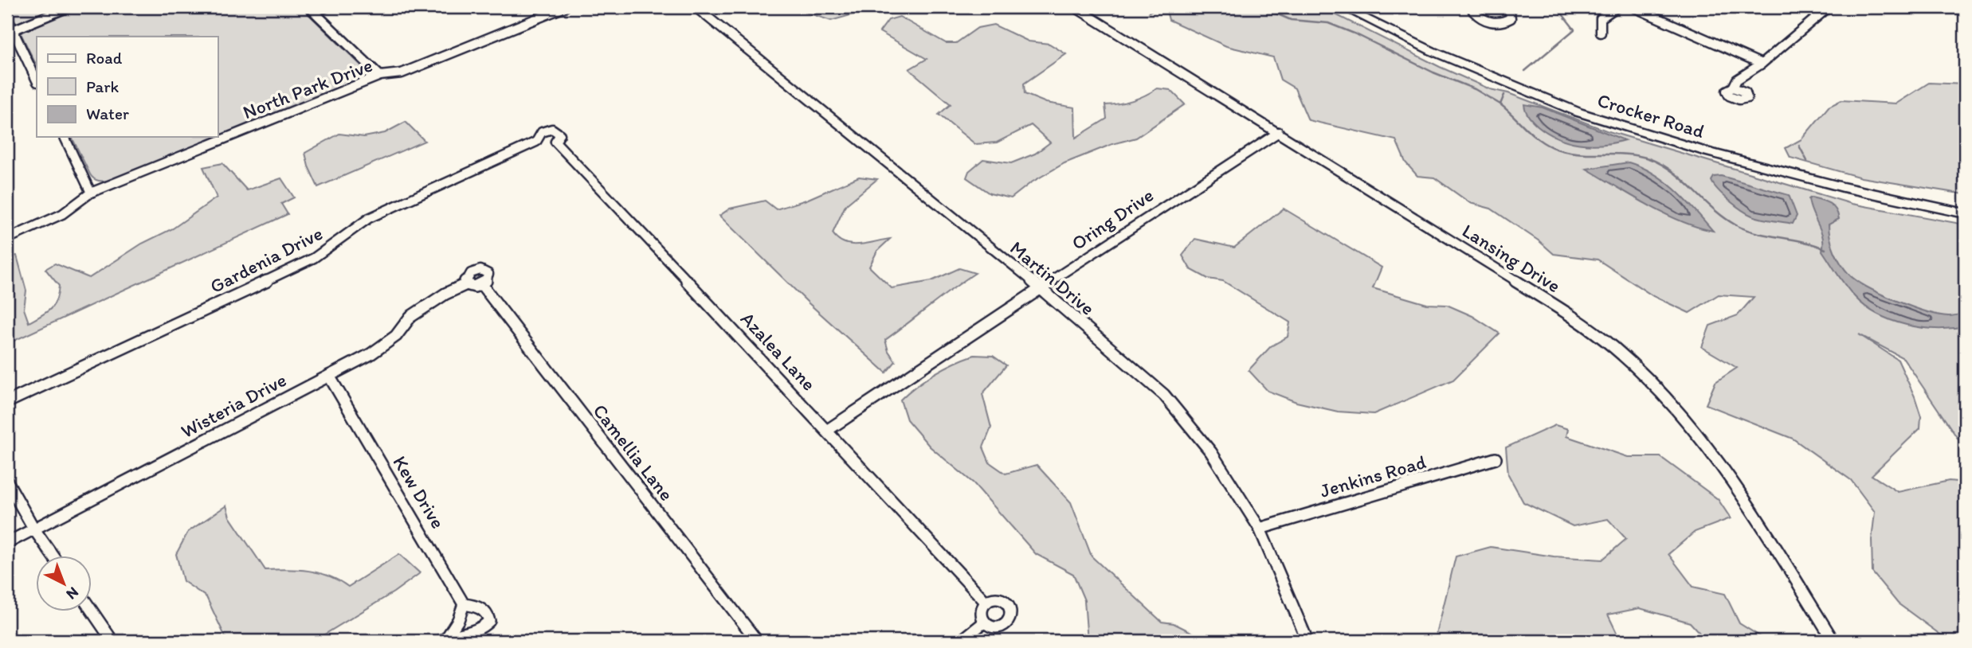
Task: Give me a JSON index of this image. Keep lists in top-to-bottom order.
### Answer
{
  "streets": {
    "main road": ["Crocker Road"],
    "street": [
      "North Park Drive",
      "Oring Drive",
      "Lansing Drive",
      "Gardenia Drive",
      "Martin Drive",
      "Azalea Lane",
      "Wisteria Drive",
      "Camellia Lane",
      "Jenkins Road",
      "Kew Drive"
    ]
  },
  "crossings": [
    ["Oring Drive", "Lansing Drive"],
    ["Oring Drive", "Martin Drive"],
    ["Oring Drive", "Azalea Lane"],
    ["Gardenia Drive", "Azalea Lane"],
    ["Martin Drive", "Jenkins Road"],
    ["Wisteria Drive", "Camellia Lane"],
    ["Wisteria Drive", "Kew Drive"]
  ],
  "legend": ["Road", "Park", "Water"],
  "north": "bottom right"
}
